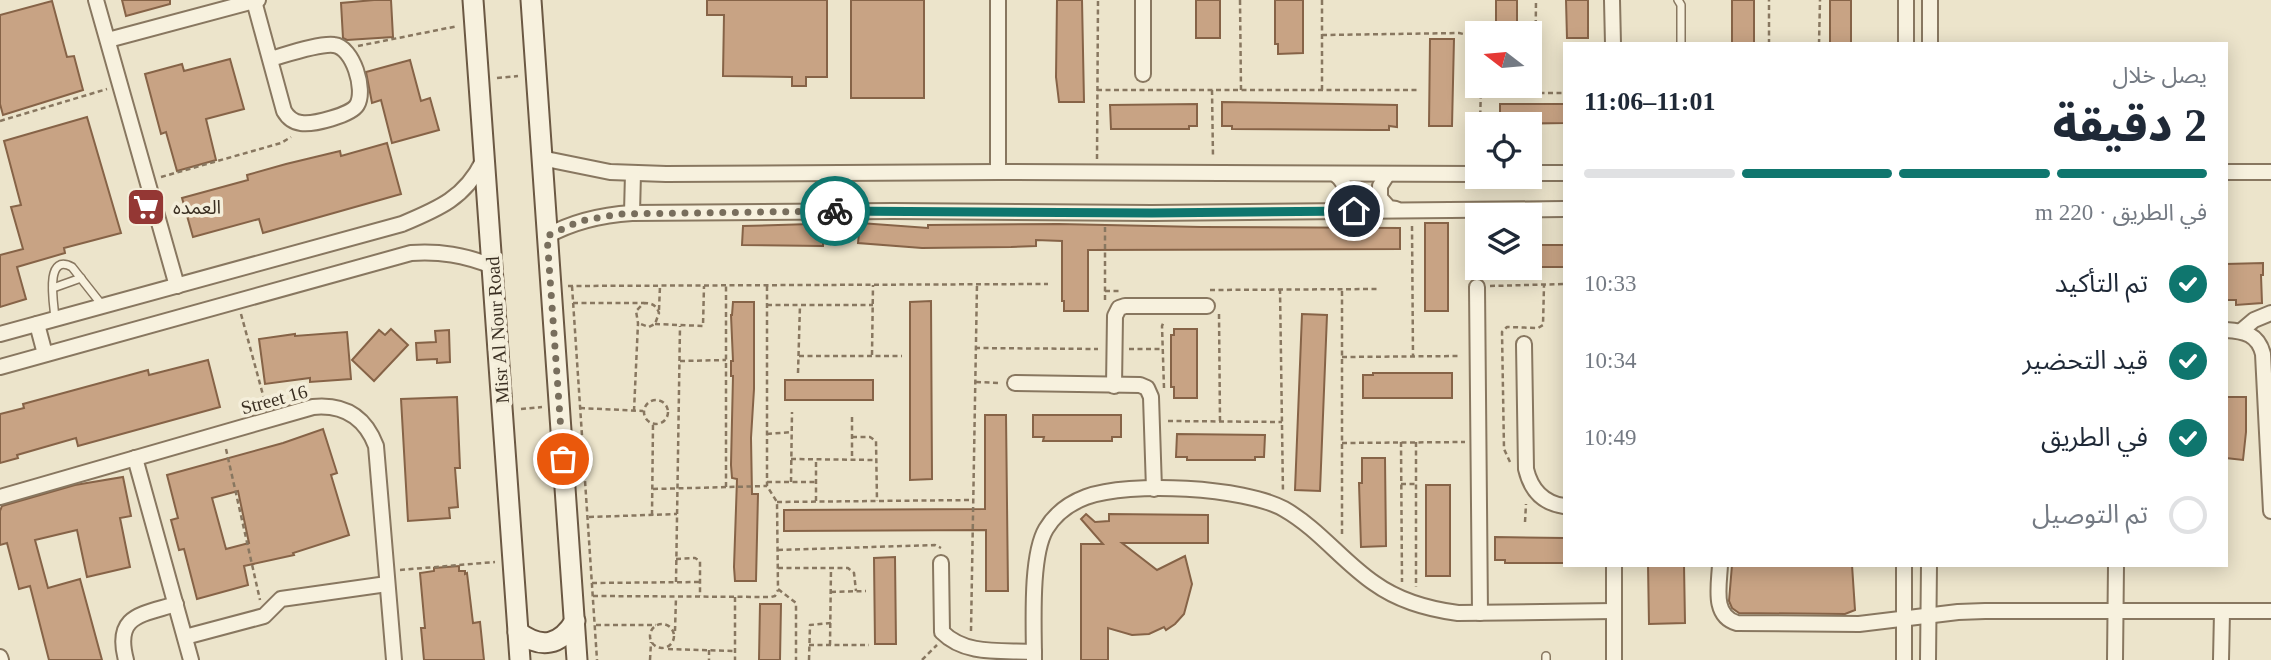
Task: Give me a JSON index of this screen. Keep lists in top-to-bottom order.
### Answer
{
  "streets": {
    "street": ["Misr Al Nour Road", "Street 16"]
  },
  "places": {
    "supermarket": ["العمده"]
  },
  "north": "left",
  "page": {
    "heading": ["2 دقيقة", "يصل خلال", "11:01–11:06"],
    "bar": "في الطريق · 220 m",
    "list": [
      ["تم التأكيد", "10:33"],
      ["قيد التحضير", "10:34"],
      ["في الطريق", "10:49"],
      "تم التوصيل"
    ]
  }
}
